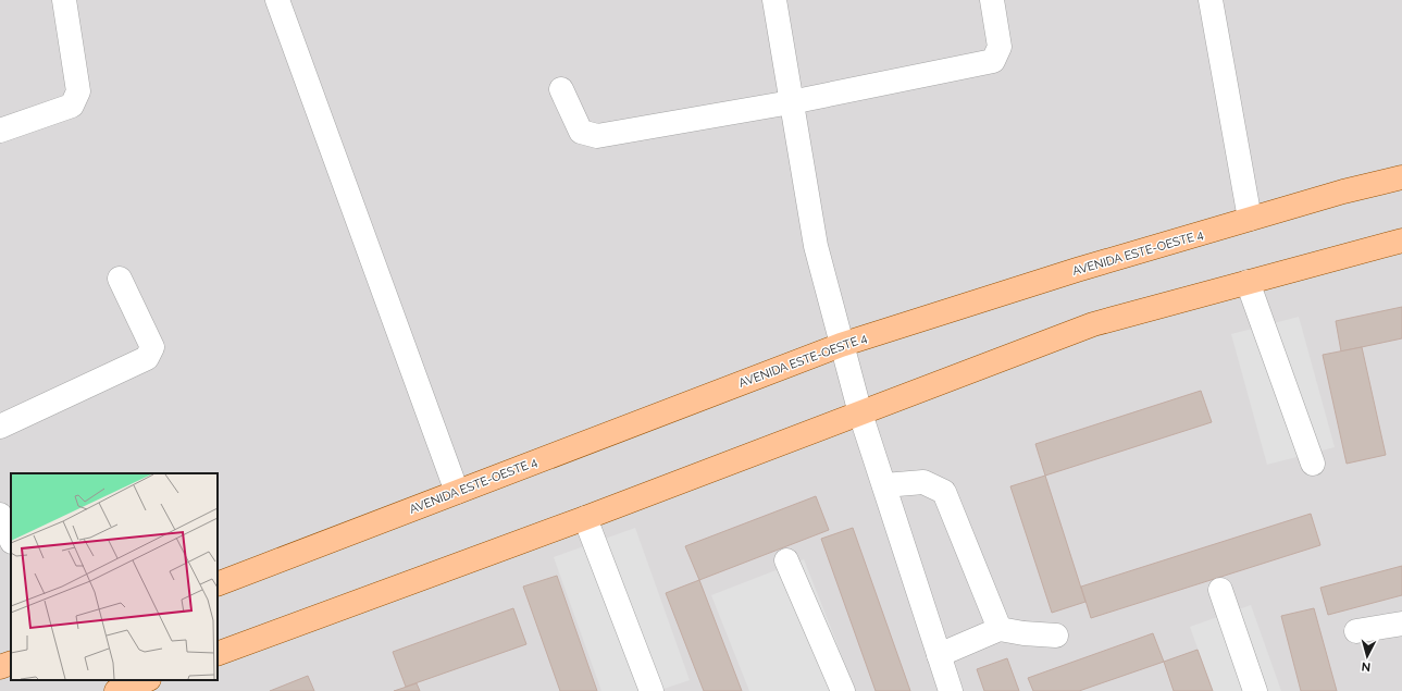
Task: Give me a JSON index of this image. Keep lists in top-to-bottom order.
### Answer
{
  "streets": {
    "main road": ["AVENIDA ESTE-OESTE 4"]
  },
  "north": "bottom"
}
